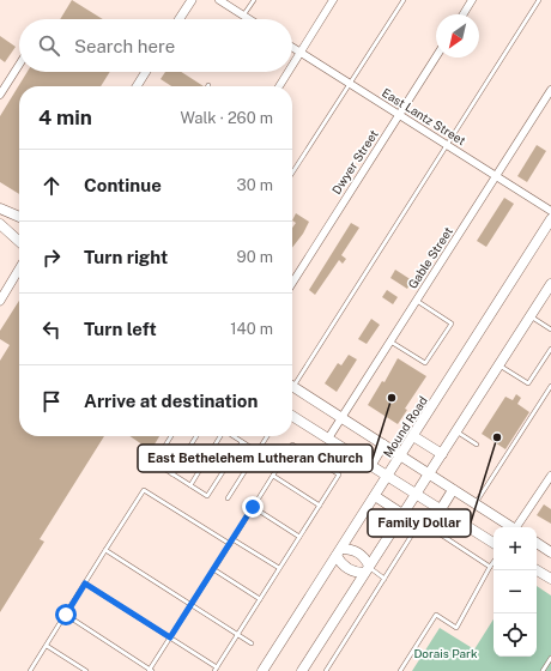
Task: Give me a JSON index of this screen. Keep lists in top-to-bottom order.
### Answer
{
  "streets": {
    "main road": ["Mound Road"],
    "street": ["East Lantz Street", "Dwyer Street", "Gable Street"]
  },
  "crossings": [
    ["East Lantz Street", "Dwyer Street"],
    ["East Lantz Street", "Gable Street"]
  ],
  "parks": ["Dorais Park"],
  "places": ["East Bethelehem Lutheran Church", "Family Dollar"],
  "north": "bottom left",
  "page": {
    "search": "Search here",
    "heading": ["4 min", "Walk · 260 m"],
    "list": [
      ["Continue", "30 m"],
      ["Turn right", "90 m"],
      ["Turn left", "140 m"],
      "Arrive at destination"
    ],
    "map_buttons": ["+", "−"]
  }
}
